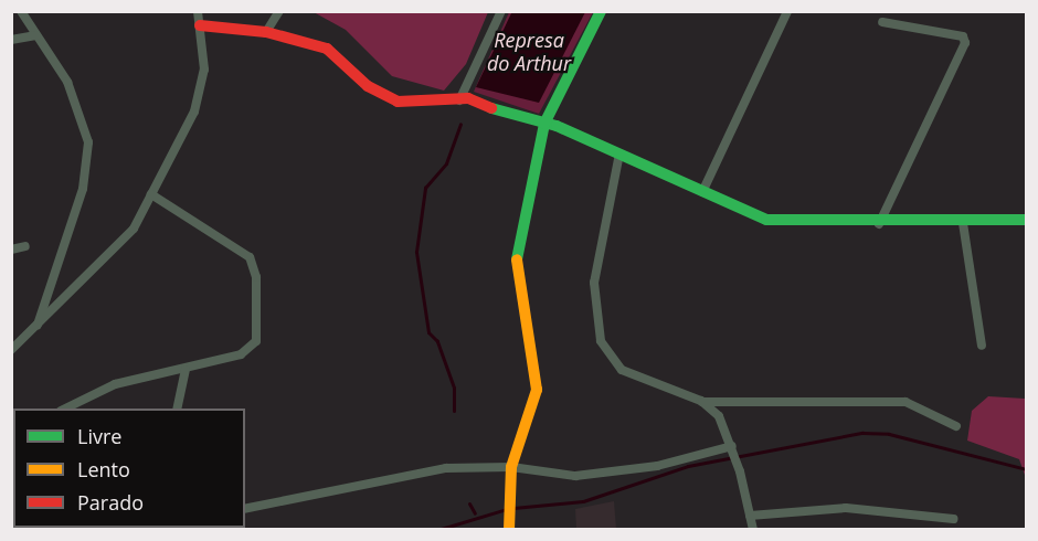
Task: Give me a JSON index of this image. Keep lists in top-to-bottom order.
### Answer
{
  "water": ["Represa do Arthur"],
  "legend": ["Livre", "Lento", "Parado"]
}
